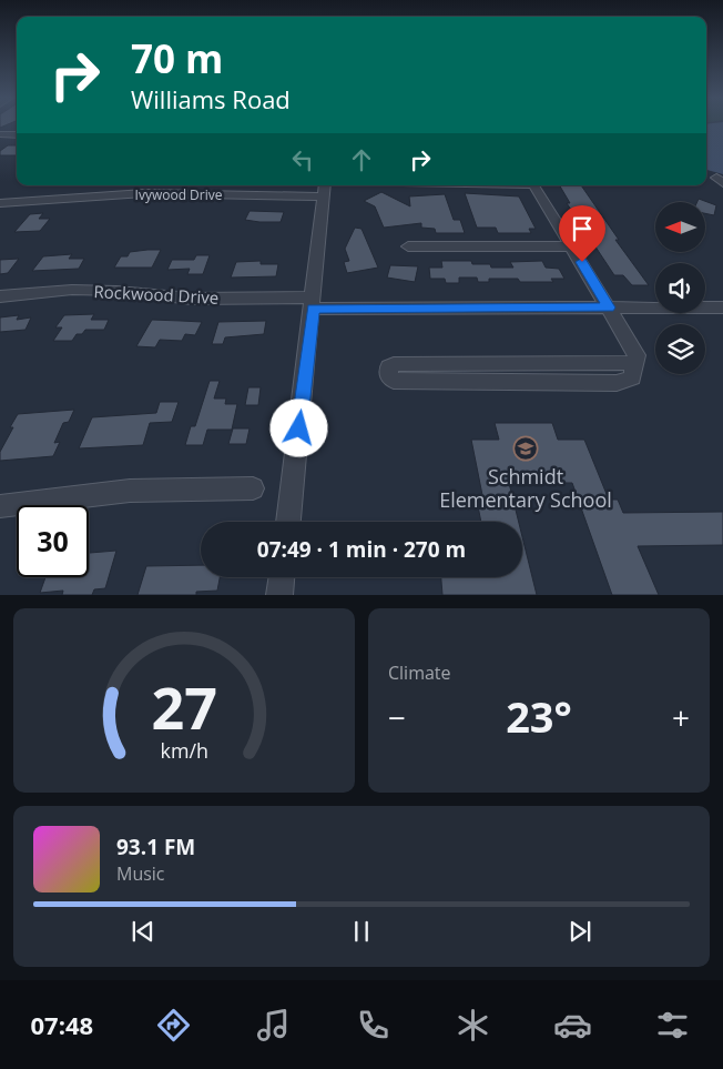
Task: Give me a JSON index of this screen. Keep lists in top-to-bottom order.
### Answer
{
  "streets": {
    "street": ["Ivywood Drive", "Rockwood Drive"]
  },
  "places": {
    "school or university": ["Schmidt Elementary School"]
  },
  "north": "left",
  "page": {
    "turn": ["70 m", "Williams Road"],
    "limit": "30",
    "trip": "07:49 · 1 min · 270 m",
    "tile": "Climate",
    "heat": ["−", "23°", "+"],
    "song": ["93.1 FM", "Music"],
    "tabs": "07:48",
    "gauge": ["27", "km/h"]
  }
}
